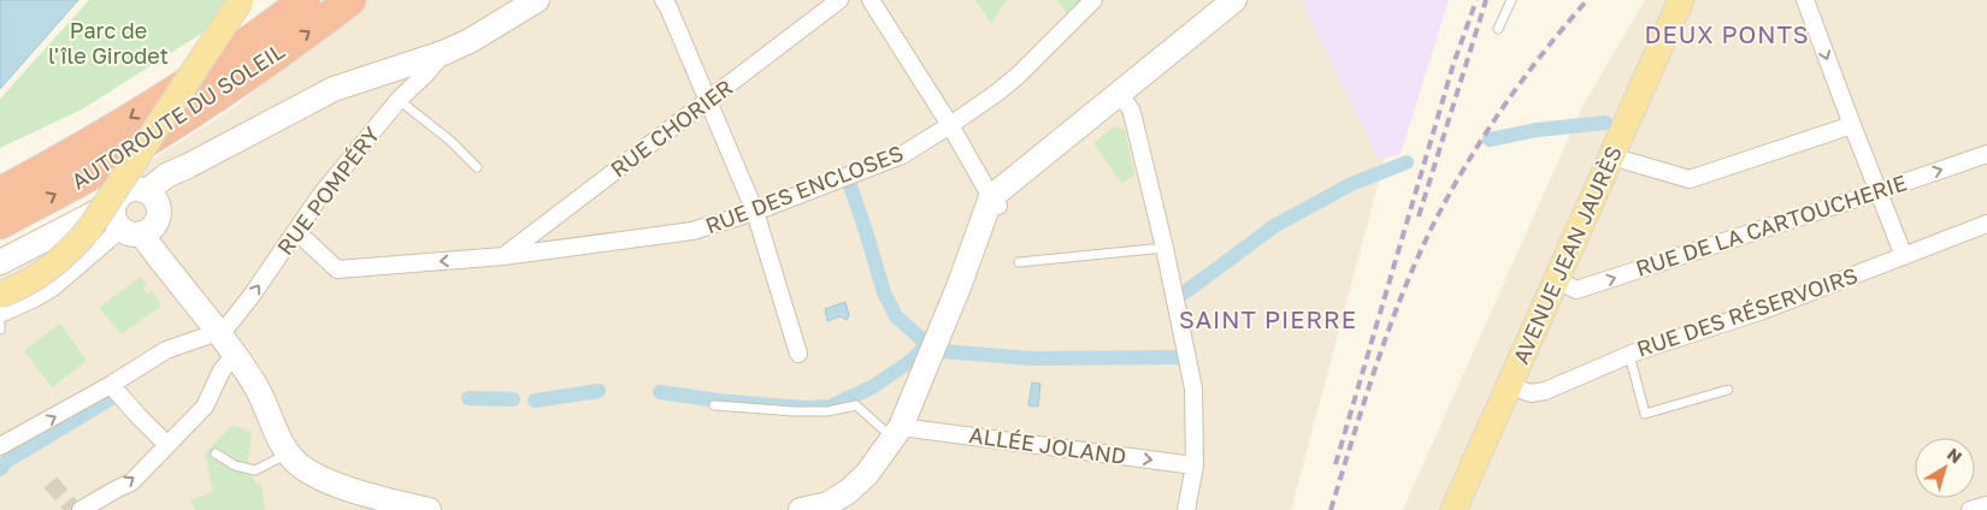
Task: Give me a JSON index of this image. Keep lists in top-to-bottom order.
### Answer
{
  "streets": {
    "highway": ["AUTOROUTE DU SOLEIL"],
    "main road": ["AVENUE JEAN JAURÈS"],
    "street": [
      "RUE CHORIER",
      "RUE DES ENCLOSES",
      "RUE POMPÉRY",
      "RUE DE LA CARTOUCHERIE",
      "RUE DES RÉSERVOIRS",
      "ALLÉE JOLAND"
    ]
  },
  "crossings": [
    ["RUE CHORIER", "RUE DES ENCLOSES"],
    ["RUE DES ENCLOSES", "RUE POMPÉRY"],
    ["RUE DE LA CARTOUCHERIE", "AVENUE JEAN JAURÈS"],
    ["AVENUE JEAN JAURÈS", "RUE DES RÉSERVOIRS"]
  ],
  "one_way": ["RUE POMPÉRY", "ALLÉE JOLAND"],
  "districts": ["DEUX PONTS", "SAINT PIERRE"],
  "parks": ["Parc de l'île Girodet"],
  "north": "top right"
}
